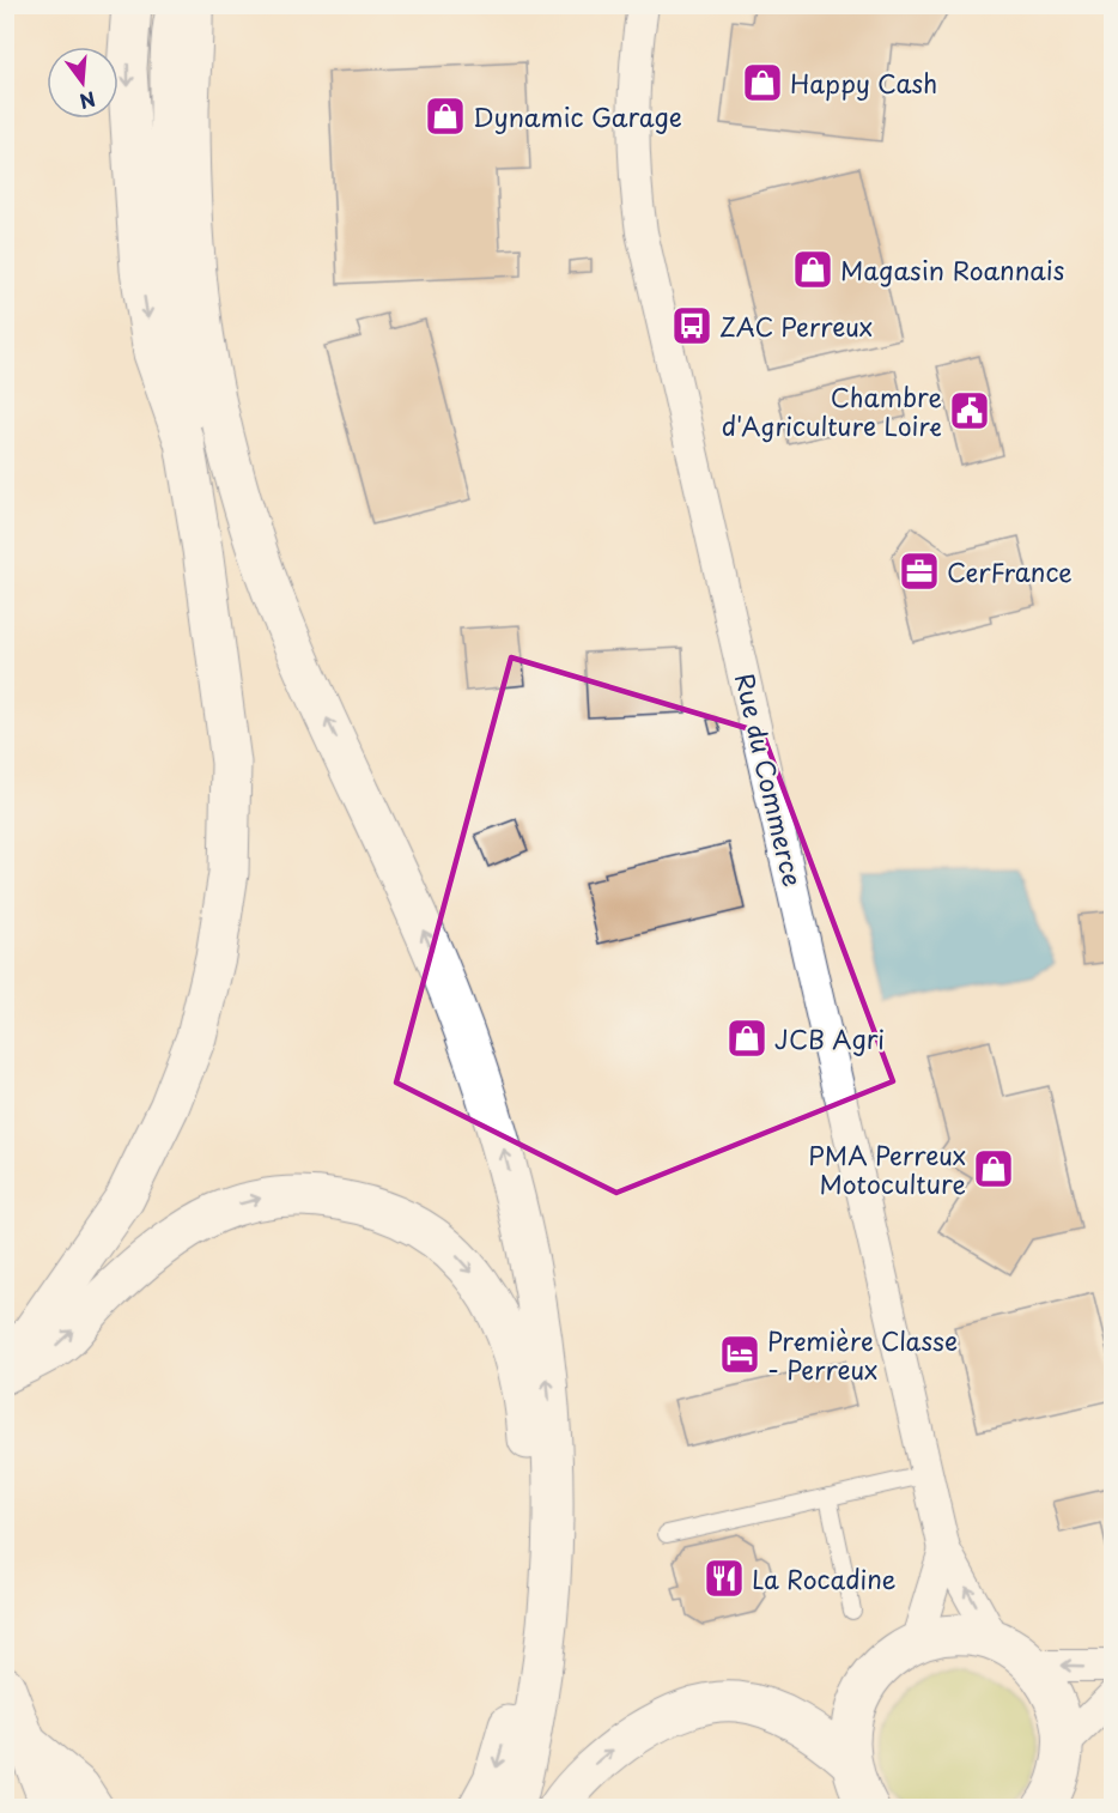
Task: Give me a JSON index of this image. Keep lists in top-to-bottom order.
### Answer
{
  "streets": {
    "street": ["Rue du Commerce"]
  },
  "places": {
    "shop": [
      "Happy Cash",
      "Dynamic Garage",
      "Magasin Roannais",
      "JCB Agri",
      "PMA Perreux Motoculture"
    ],
    "bus stop": ["ZAC Perreux"],
    "public building": ["Chambre d'Agriculture Loire"],
    "office": ["CerFrance"],
    "hotel": ["Première Classe - Perreux"],
    "restaurant": ["La Rocadine"]
  },
  "north": "bottom"
}
